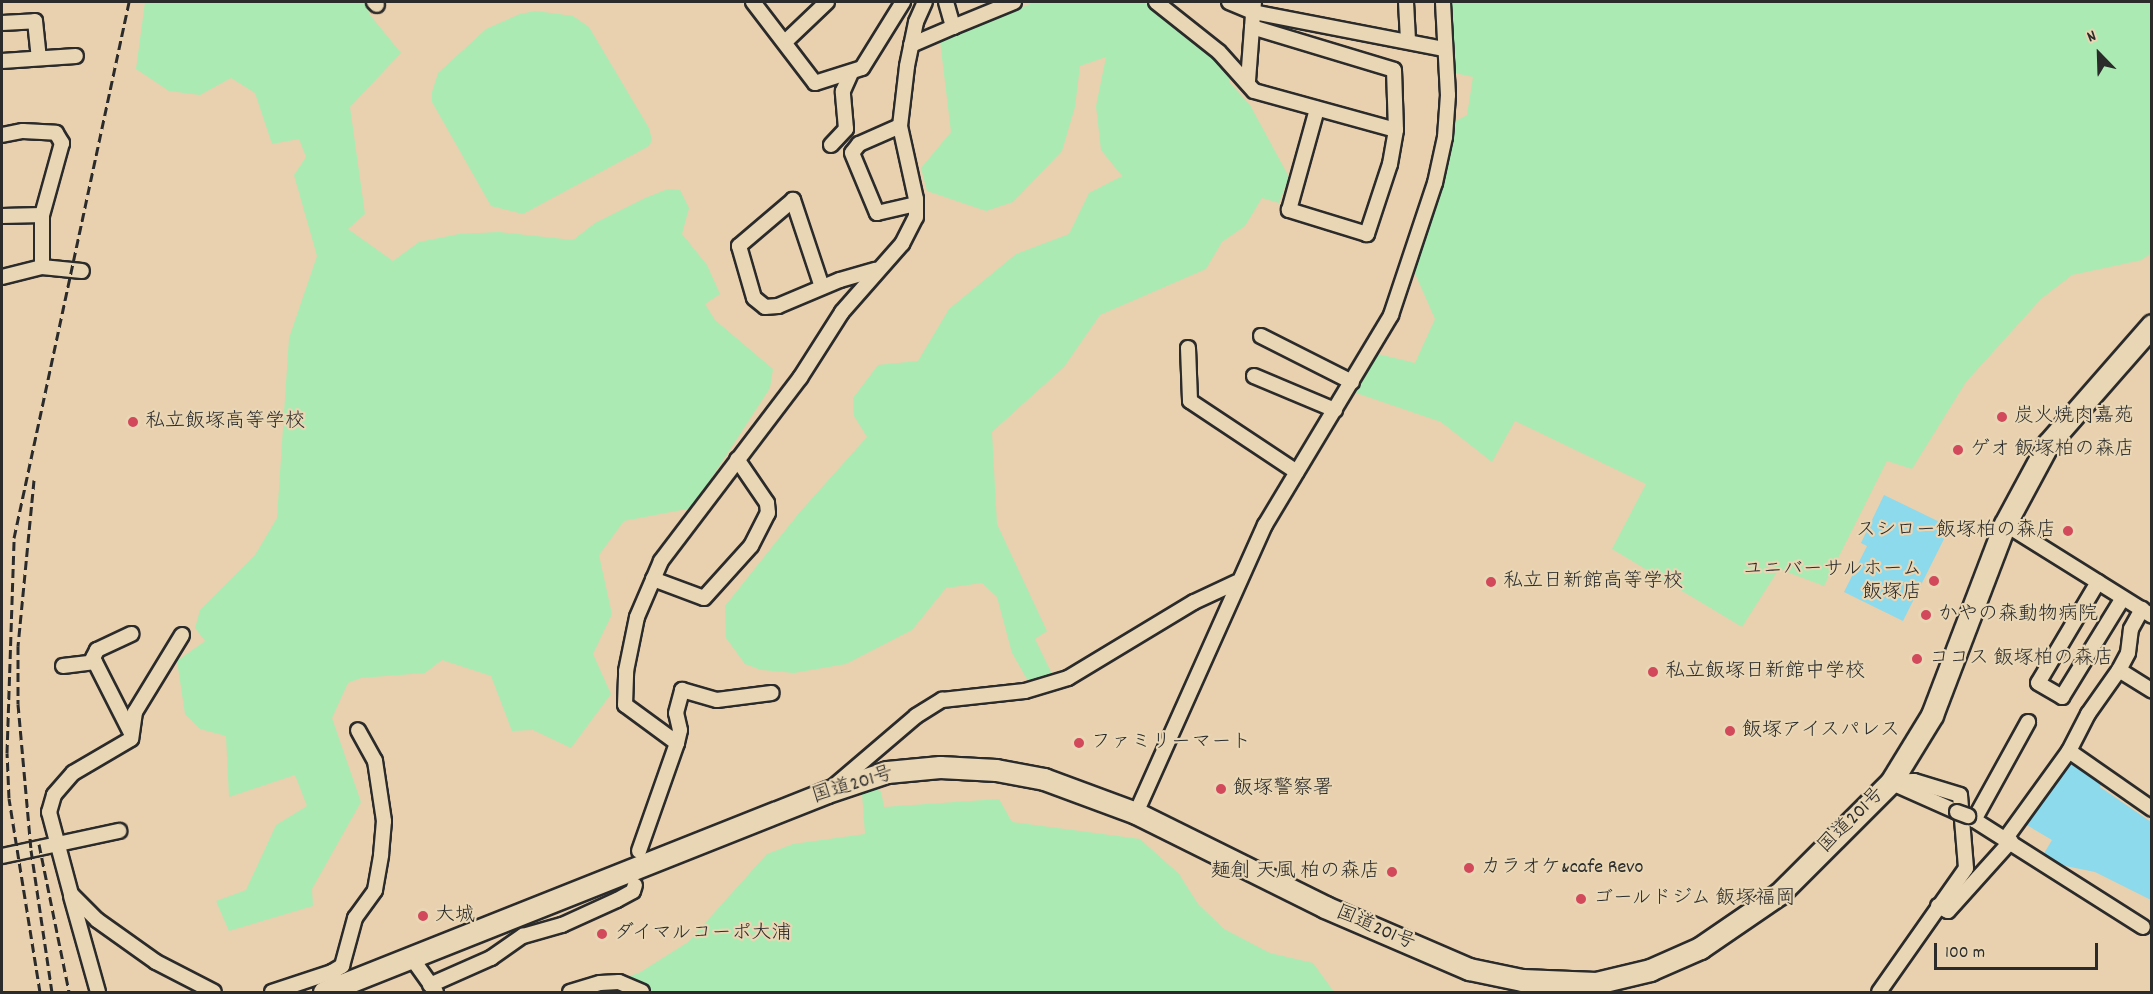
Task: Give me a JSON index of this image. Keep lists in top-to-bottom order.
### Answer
{
  "streets": {
    "highway": ["国道201号"]
  },
  "places": [
    "炭火焼肉嘉苑",
    "私立飯塚高等学校",
    "ゲオ 飯塚柏の森店",
    "スシロー飯塚柏の森店",
    "ユニバーサルホーム 飯塚店",
    "私立日新館高等学校",
    "かやの森動物病院",
    "ココス 飯塚柏の森店",
    "私立飯塚日新館中学校",
    "飯塚アイスパレス",
    "ファミリーマート",
    "飯塚警察署",
    "カラオケ&cafe Revo",
    "麺創 天風 柏の森店",
    "ゴールドジム 飯塚福岡",
    "大城",
    "ダイマルコーポ大浦"
  ],
  "scale_bar": "100 m",
  "north": "top left"
}
